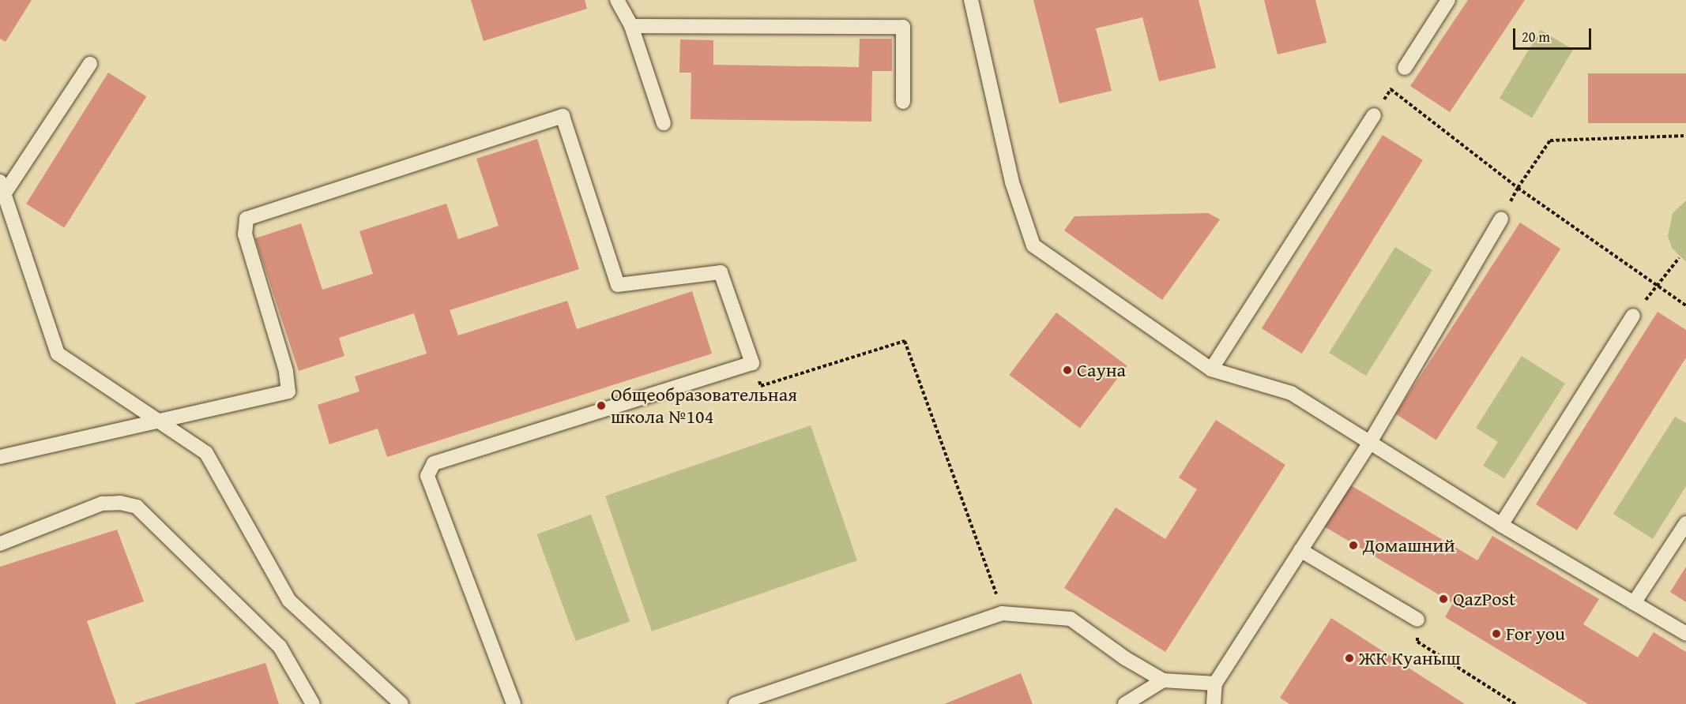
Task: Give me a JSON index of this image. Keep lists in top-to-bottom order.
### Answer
{
  "places": [
    "Сауна",
    "Общеобразовательная школа №104",
    "Домашний",
    "QazPost",
    "For you",
    "ЖК Куаныш"
  ],
  "scale_bar": "20 m"
}
